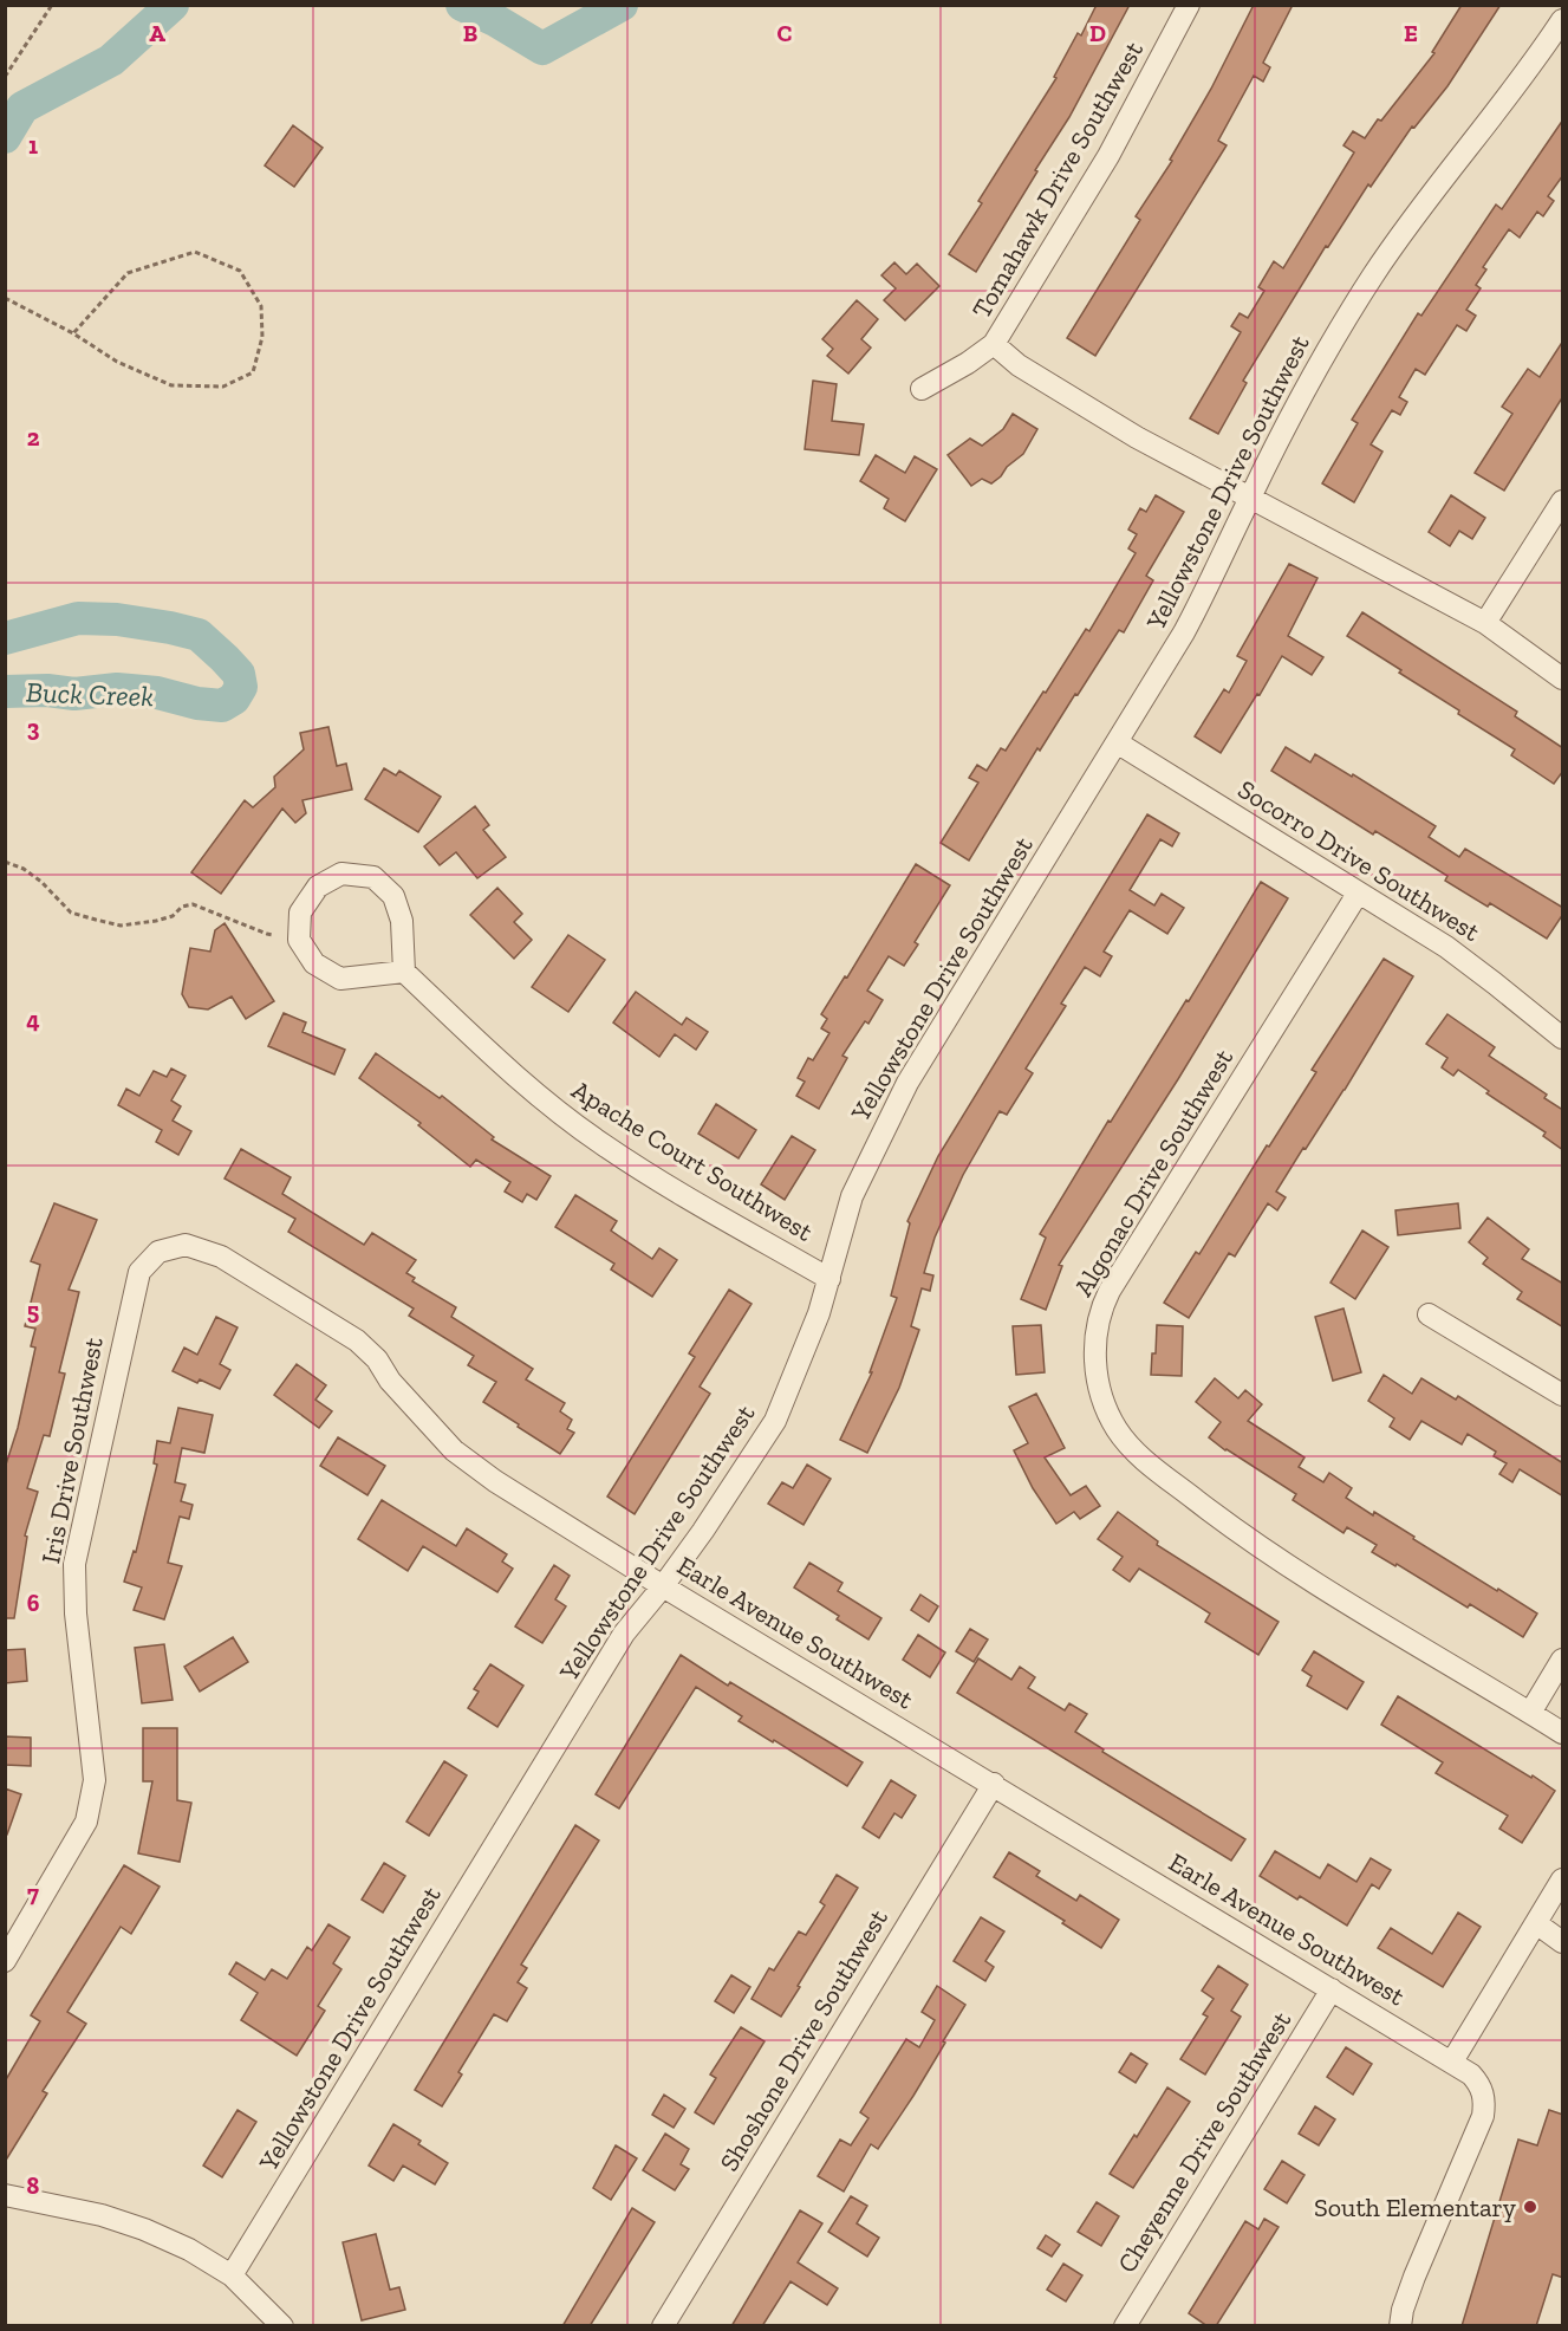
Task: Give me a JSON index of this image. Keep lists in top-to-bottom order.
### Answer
{
  "streets": {
    "street": [
      "Tomahawk Drive Southwest",
      "Yellowstone Drive Southwest",
      "Socorro Drive Southwest",
      "Apache Court Southwest",
      "Algonac Drive Southwest",
      "Iris Drive Southwest",
      "Earle Avenue Southwest",
      "Shoshone Drive Southwest",
      "Cheyenne Drive Southwest"
    ]
  },
  "crossings": [
    ["Yellowstone Drive Southwest", "Socorro Drive Southwest"],
    ["Yellowstone Drive Southwest", "Apache Court Southwest"],
    ["Yellowstone Drive Southwest", "Earle Avenue Southwest"],
    ["Socorro Drive Southwest", "Algonac Drive Southwest"],
    ["Iris Drive Southwest", "Earle Avenue Southwest"],
    ["Earle Avenue Southwest", "Shoshone Drive Southwest"],
    ["Earle Avenue Southwest", "Cheyenne Drive Southwest"]
  ],
  "water": ["Buck Creek"],
  "places": ["South Elementary"],
  "grid": {
    "columns": [
      "A",
      "B",
      "C",
      "D",
      "E"
    ],
    "rows": [
      "1",
      "2",
      "3",
      "4",
      "5",
      "6",
      "7",
      "8"
    ]
  }
}
